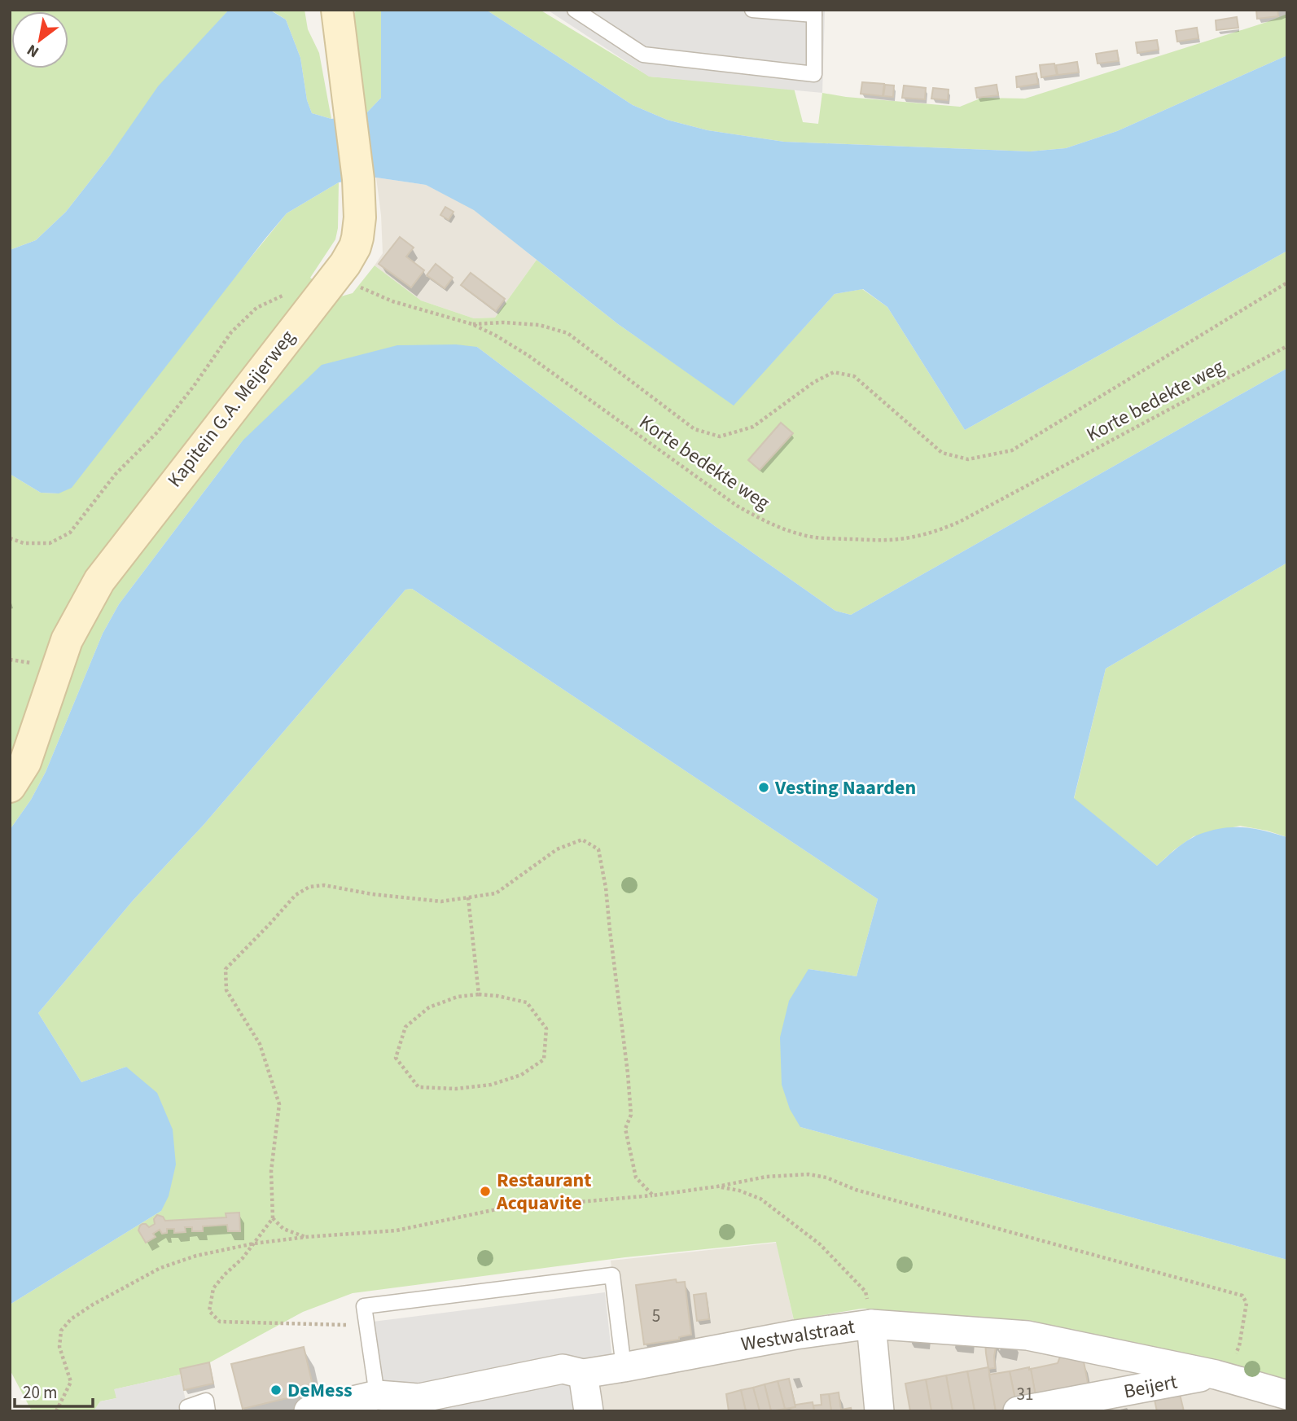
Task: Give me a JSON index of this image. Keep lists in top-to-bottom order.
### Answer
{
  "streets": {
    "street": ["Kapitein G.A. Meijerweg", "Westwalstraat", "Beijert"],
    "path": ["Korte bedekte weg"]
  },
  "crossings": [
    ["Korte bedekte weg", "Kapitein G.A. Meijerweg"],
    ["Westwalstraat", "Beijert"]
  ],
  "places": ["Vesting Naarden", "Restaurant Acquavite", "DeMess"],
  "house_numbers": ["5", "31"],
  "scale_bar": "20 m",
  "north": "bottom left"
}
